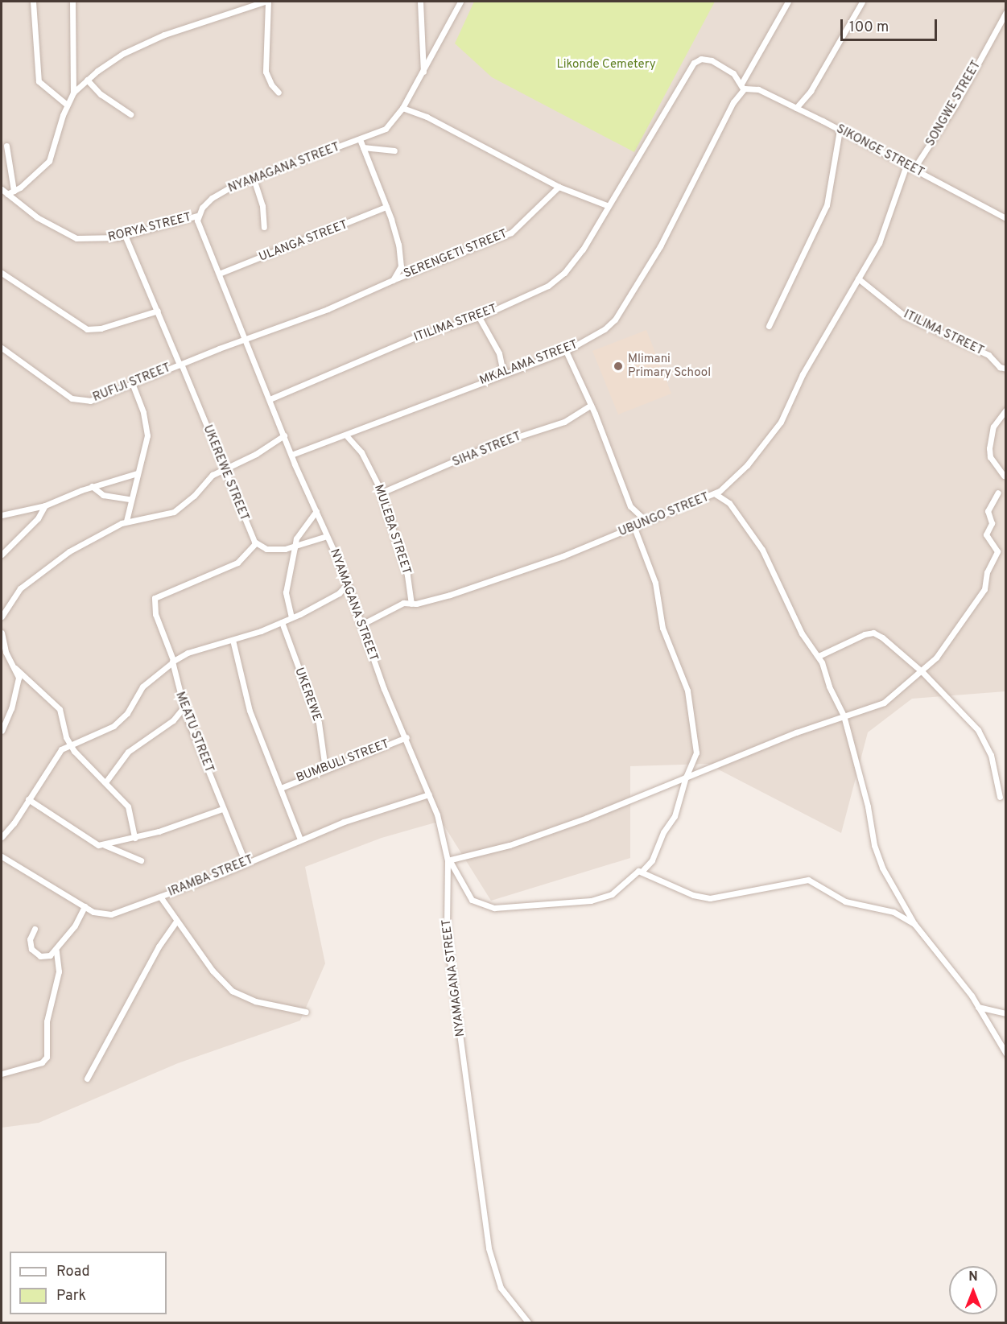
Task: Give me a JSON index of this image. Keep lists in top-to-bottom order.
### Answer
{
  "streets": {
    "street": [
      "SONGWE STREET",
      "SIKONGE STREET",
      "NYAMAGANA STREET",
      "RORYA STREET",
      "ULANGA STREET",
      "SERENGETI STREET",
      "ITILIMA STREET",
      "MKALAMA STREET",
      "RUFIJI STREET",
      "SIHA STREET",
      "UKEREWE STREET",
      "UBUNGO STREET",
      "MULEBA STREET",
      "UKEREWE",
      "MEATU STREET",
      "BUMBULI STREET",
      "IRAMBA STREET"
    ]
  },
  "crossings": [
    ["SONGWE STREET", "SIKONGE STREET"],
    ["SIKONGE STREET", "ITILIMA STREET"],
    ["SIKONGE STREET", "MKALAMA STREET"],
    ["SIKONGE STREET", "UBUNGO STREET"],
    ["NYAMAGANA STREET", "RORYA STREET"],
    ["NYAMAGANA STREET", "ULANGA STREET"],
    ["NYAMAGANA STREET", "SERENGETI STREET"],
    ["NYAMAGANA STREET", "ITILIMA STREET"],
    ["NYAMAGANA STREET", "MKALAMA STREET"],
    ["NYAMAGANA STREET", "RUFIJI STREET"],
    ["NYAMAGANA STREET", "UBUNGO STREET"],
    ["NYAMAGANA STREET", "BUMBULI STREET"],
    ["NYAMAGANA STREET", "IRAMBA STREET"],
    ["RORYA STREET", "UKEREWE STREET"],
    ["ULANGA STREET", "SERENGETI STREET"],
    ["SERENGETI STREET", "RUFIJI STREET"],
    ["ITILIMA STREET", "MKALAMA STREET"],
    ["ITILIMA STREET", "UBUNGO STREET"],
    ["MKALAMA STREET", "MULEBA STREET"],
    ["RUFIJI STREET", "UKEREWE STREET"],
    ["SIHA STREET", "MULEBA STREET"],
    ["UKEREWE STREET", "MEATU STREET"],
    ["UBUNGO STREET", "MULEBA STREET"],
    ["UKEREWE", "BUMBULI STREET"],
    ["MEATU STREET", "IRAMBA STREET"]
  ],
  "parks": ["Likonde Cemetery"],
  "places": ["Mlimani Primary School"],
  "legend": ["Road", "Park"],
  "scale_bar": "100 m",
  "north": "top"
}
